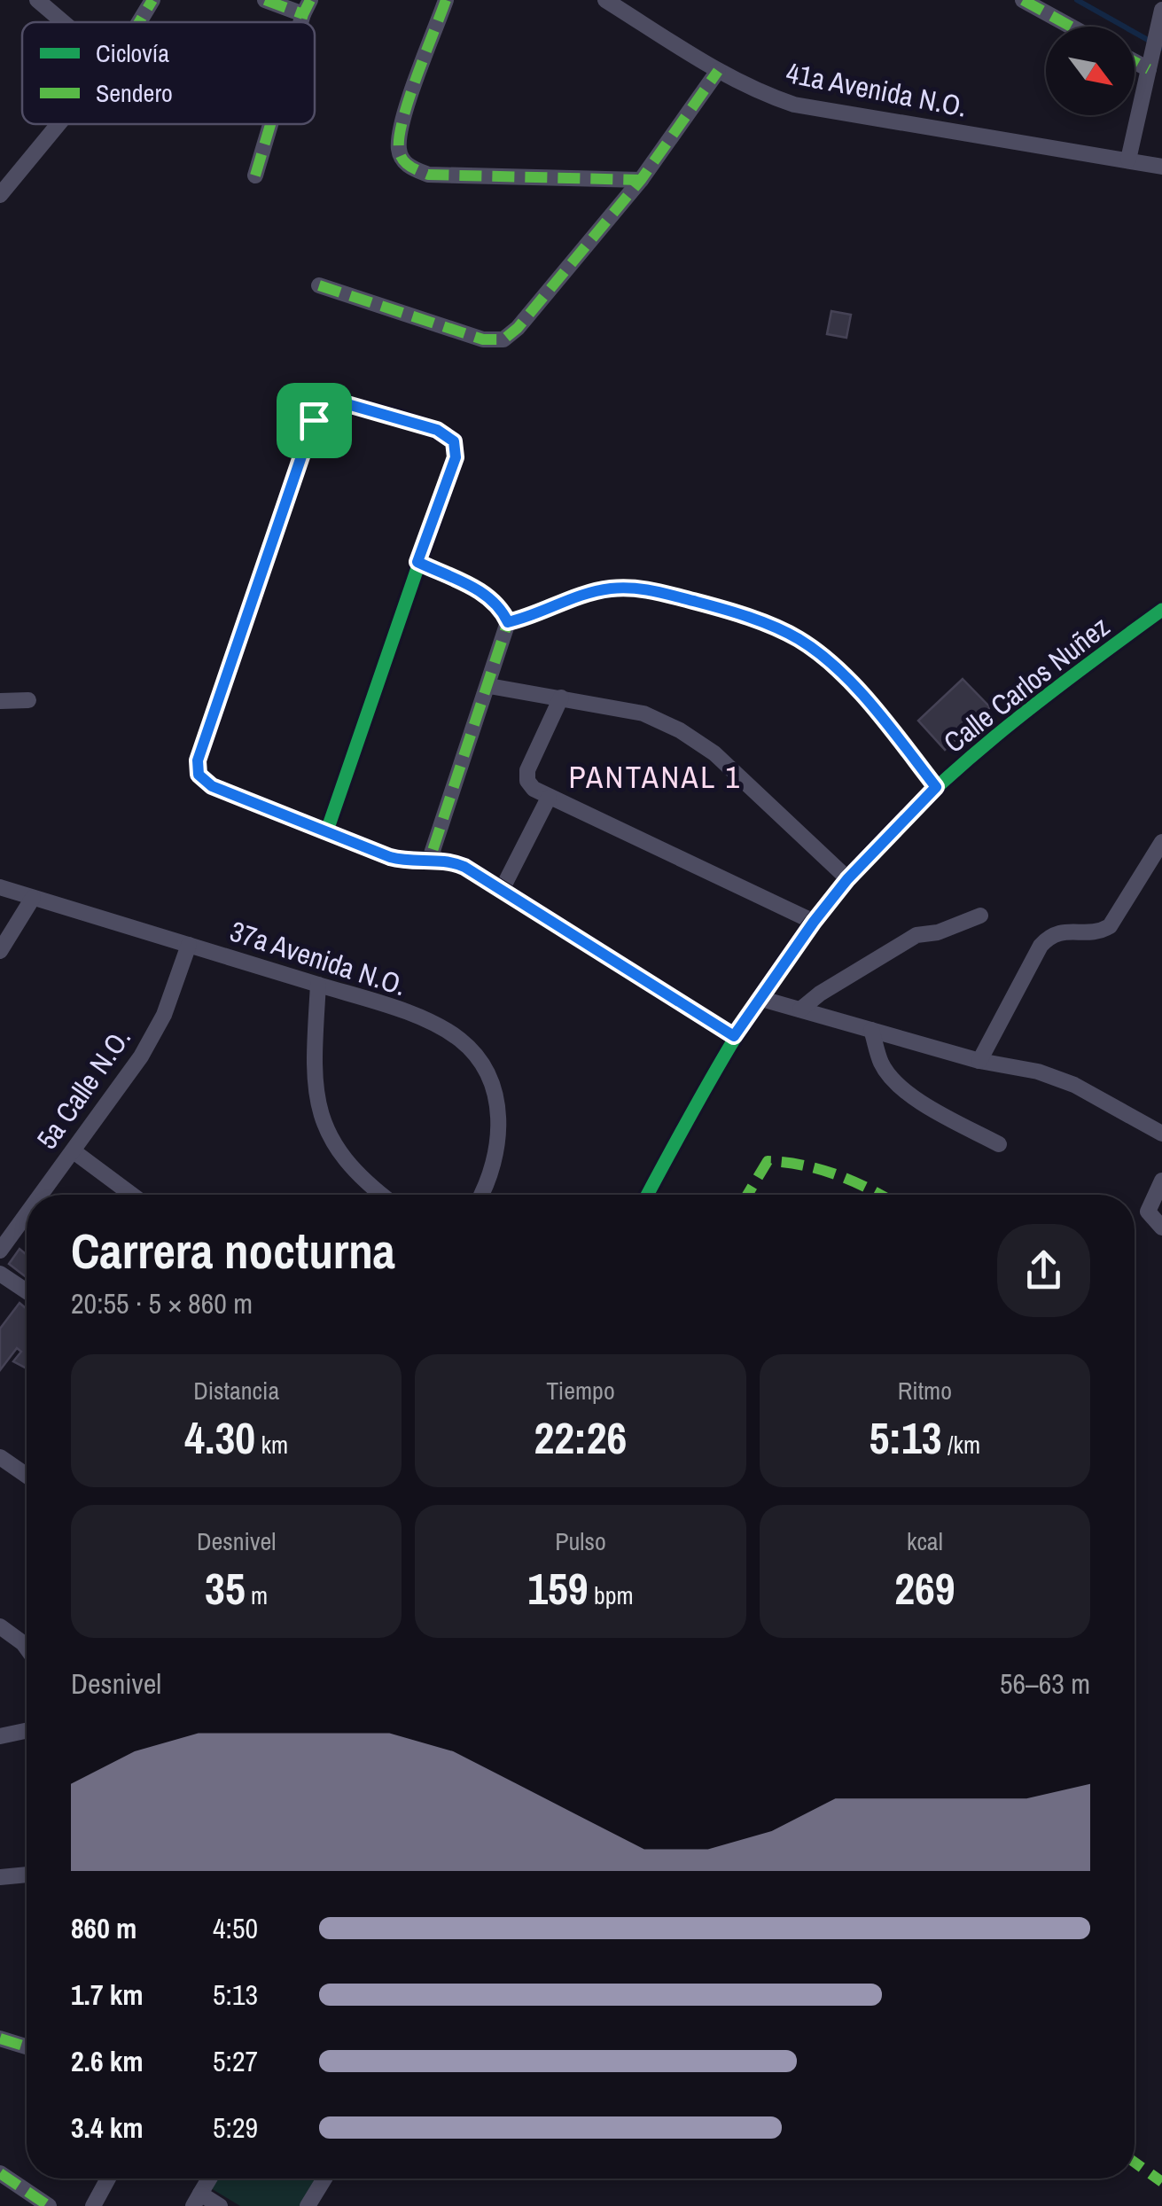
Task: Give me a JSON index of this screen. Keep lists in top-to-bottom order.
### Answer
{
  "streets": {
    "street": [
      "41a Avenida N.O.",
      "Calle Carlos Nuñez",
      "37a Avenida N.O.",
      "5a Calle N.O."
    ]
  },
  "crossings": [
    ["37a Avenida N.O.", "5a Calle N.O."]
  ],
  "districts": ["PANTANAL 1"],
  "legend": ["Ciclovía", "Sendero"],
  "north": "bottom right",
  "page": {
    "heading": ["Carrera nocturna", "20:55 · 5 × 860 m"],
    "stats": [
      ["Distancia", "4.30 km"],
      ["Tiempo", "22:26"],
      ["Ritmo", "5:13 /km"],
      ["Desnivel", "35 m"],
      ["Pulso", "159 bpm"],
      ["kcal", "269"]
    ],
    "chart": ["Desnivel", "56–63 m"],
    "list": [
      {
        "name": "860 m",
        "note": "4:50"
      },
      {
        "name": "1.7 km",
        "note": "5:13"
      },
      {
        "name": "2.6 km",
        "note": "5:27"
      },
      {
        "name": "3.4 km",
        "note": "5:29"
      }
    ]
  }
}
